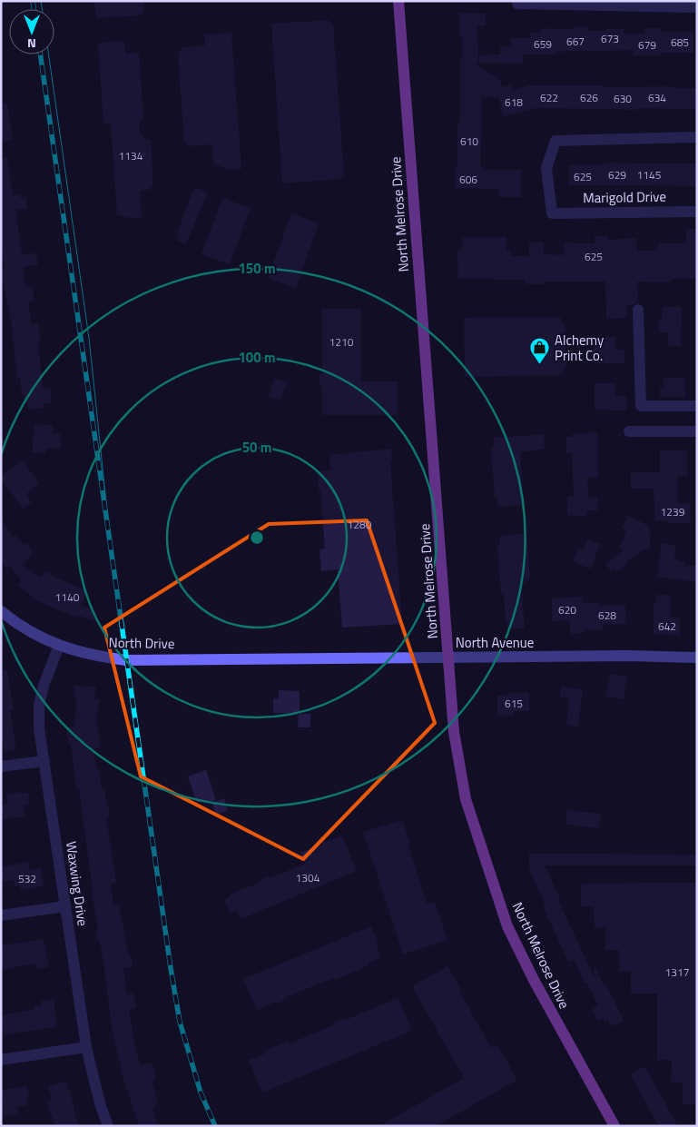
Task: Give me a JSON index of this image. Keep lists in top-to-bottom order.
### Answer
{
  "streets": {
    "main road": ["North Melrose Drive", "North Avenue", "North Drive"],
    "street": ["Marigold Drive", "Waxwing Drive"]
  },
  "crossings": [
    ["North Melrose Drive", "North Avenue"],
    ["North Avenue", "North Drive"],
    ["North Drive", "Waxwing Drive"]
  ],
  "places": {
    "shop": ["Alchemy Print Co."]
  },
  "house_numbers": [
    "673",
    "667",
    "685",
    "659",
    "679",
    "622",
    "626",
    "634",
    "630",
    "618",
    "610",
    "1134",
    "629",
    "1145",
    "625",
    "606",
    "625",
    "1210",
    "1239",
    "1280",
    "1140",
    "620",
    "628",
    "642",
    "615",
    "1304",
    "532",
    "1317"
  ],
  "north": "bottom",
  "rings": ["150 m", "100 m", "50 m"]
}
